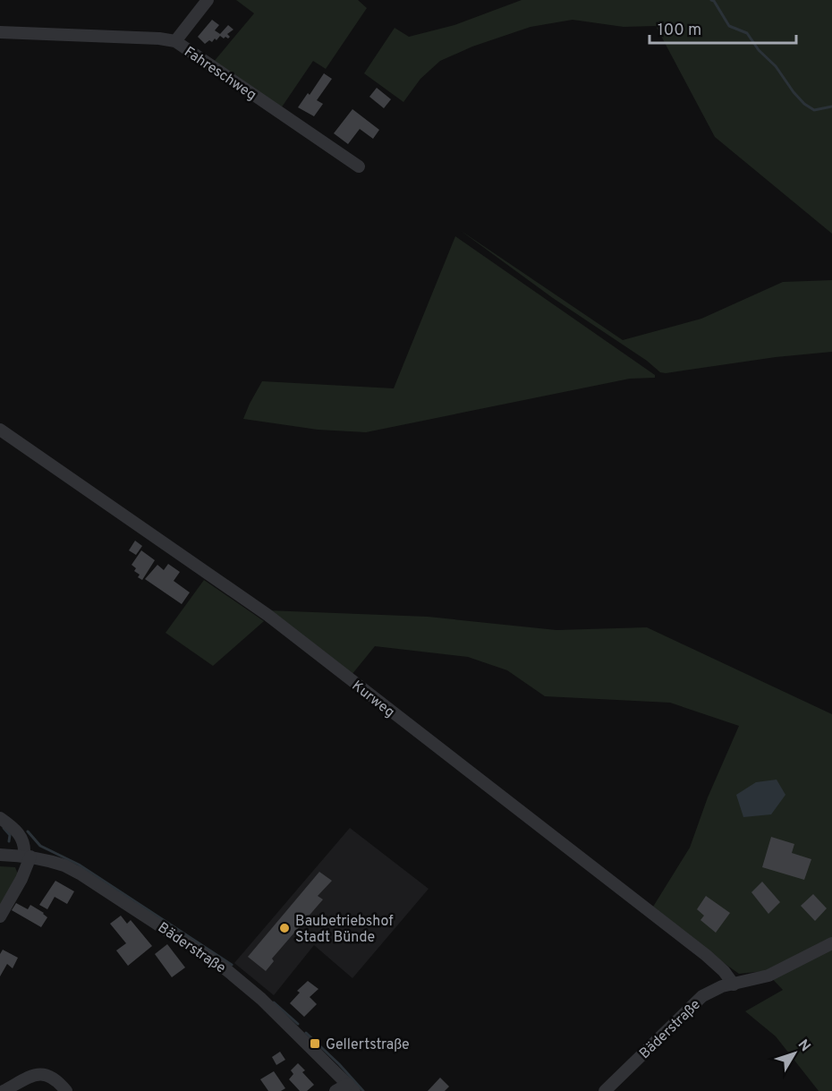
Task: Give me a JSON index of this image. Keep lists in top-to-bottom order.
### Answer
{
  "streets": {
    "street": ["Fahreschweg", "Kurweg", "Bäderstraße"]
  },
  "crossings": [
    ["Kurweg", "Bäderstraße"]
  ],
  "places": {
    "other": ["Baubetriebshof Stadt Bünde"],
    "transit": ["Gellertstraße"]
  },
  "scale_bar": "100 m",
  "north": "top right"
}
